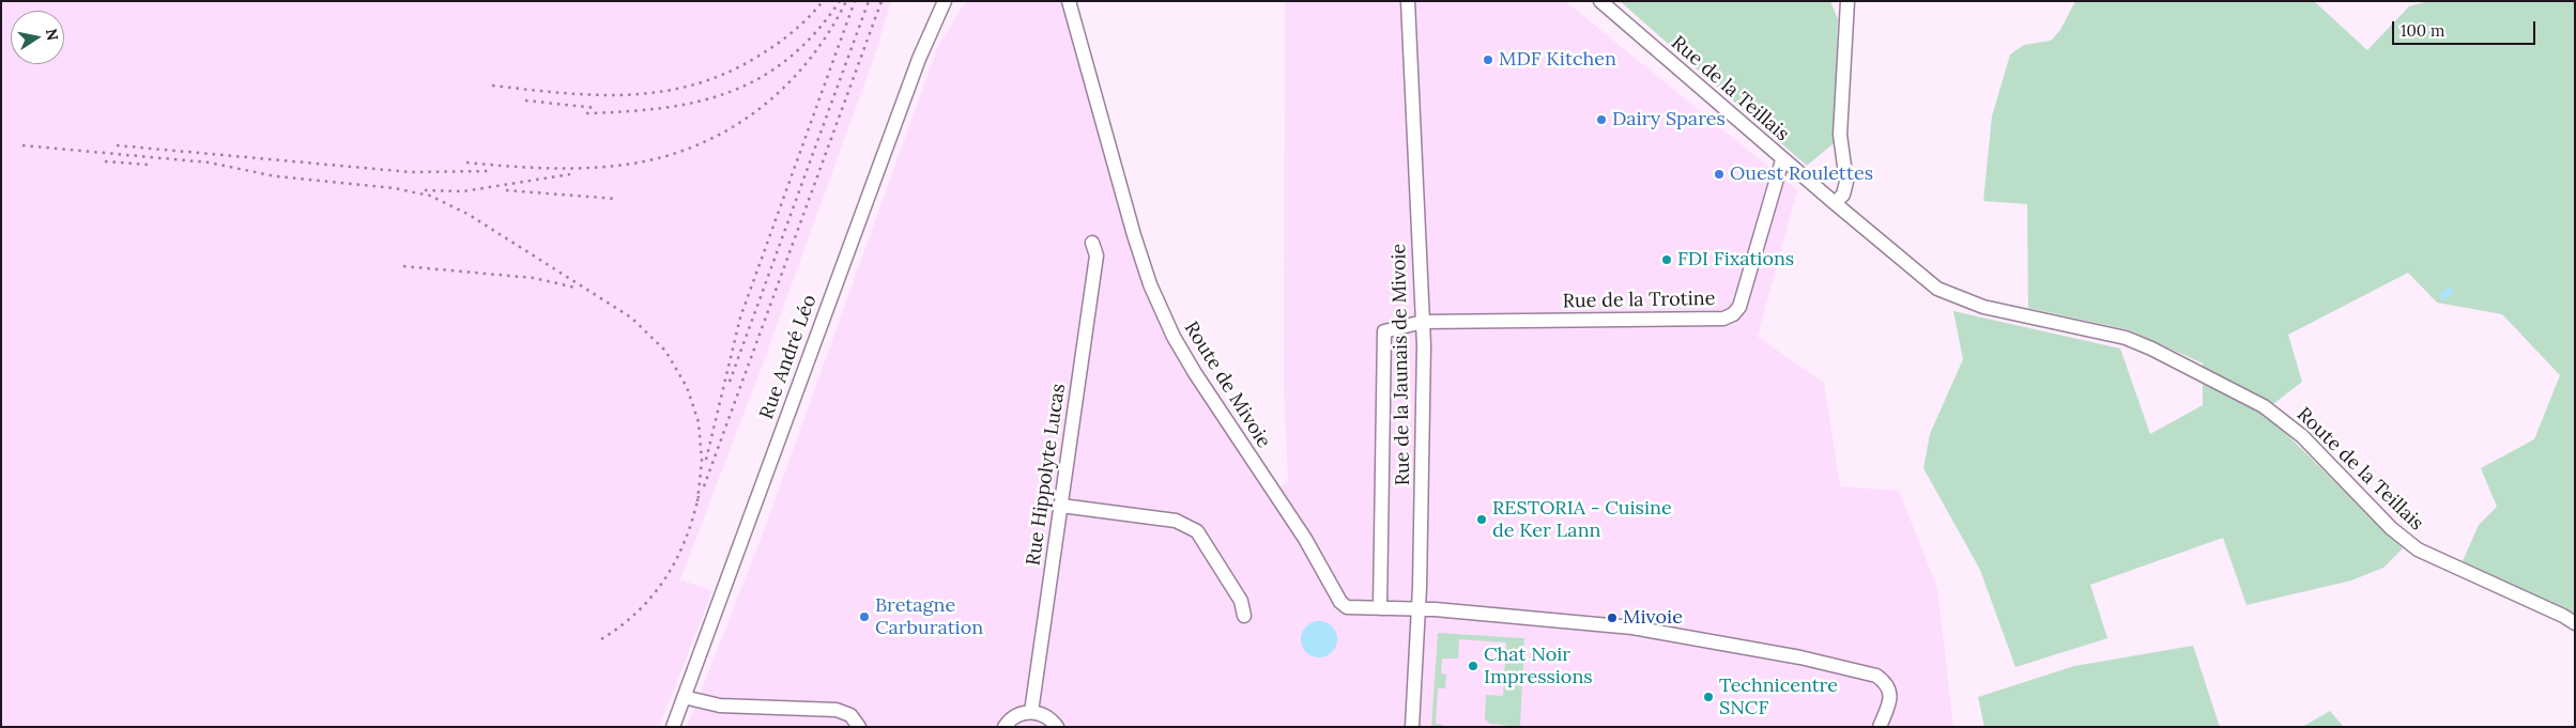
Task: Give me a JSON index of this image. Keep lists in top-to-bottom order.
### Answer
{
  "streets": {
    "street": [
      "Rue de la Teillais",
      "Rue de la Trotine",
      "Rue André Léo",
      "Rue de la Jaunais de Mivoie",
      "Route de Mivoie",
      "Route de la Teillais",
      "Rue Hippolyte Lucas"
    ]
  },
  "crossings": [
    ["Rue de la Teillais", "Rue de la Trotine"],
    ["Rue de la Teillais", "Route de la Teillais"],
    ["Rue de la Trotine", "Rue de la Jaunais de Mivoie"],
    ["Rue de la Trotine", "Route de Mivoie"],
    ["Rue de la Jaunais de Mivoie", "Route de Mivoie"]
  ],
  "places": [
    "MDF Kitchen",
    "Dairy Spares",
    "Ouest Roulettes",
    "FDI Fixations",
    "RESTORIA - Cuisine de Ker Lann",
    "Bretagne Carburation",
    "Mivoie",
    "Chat Noir Impressions",
    "Technicentre SNCF"
  ],
  "scale_bar": "100 m",
  "north": "right"
}
